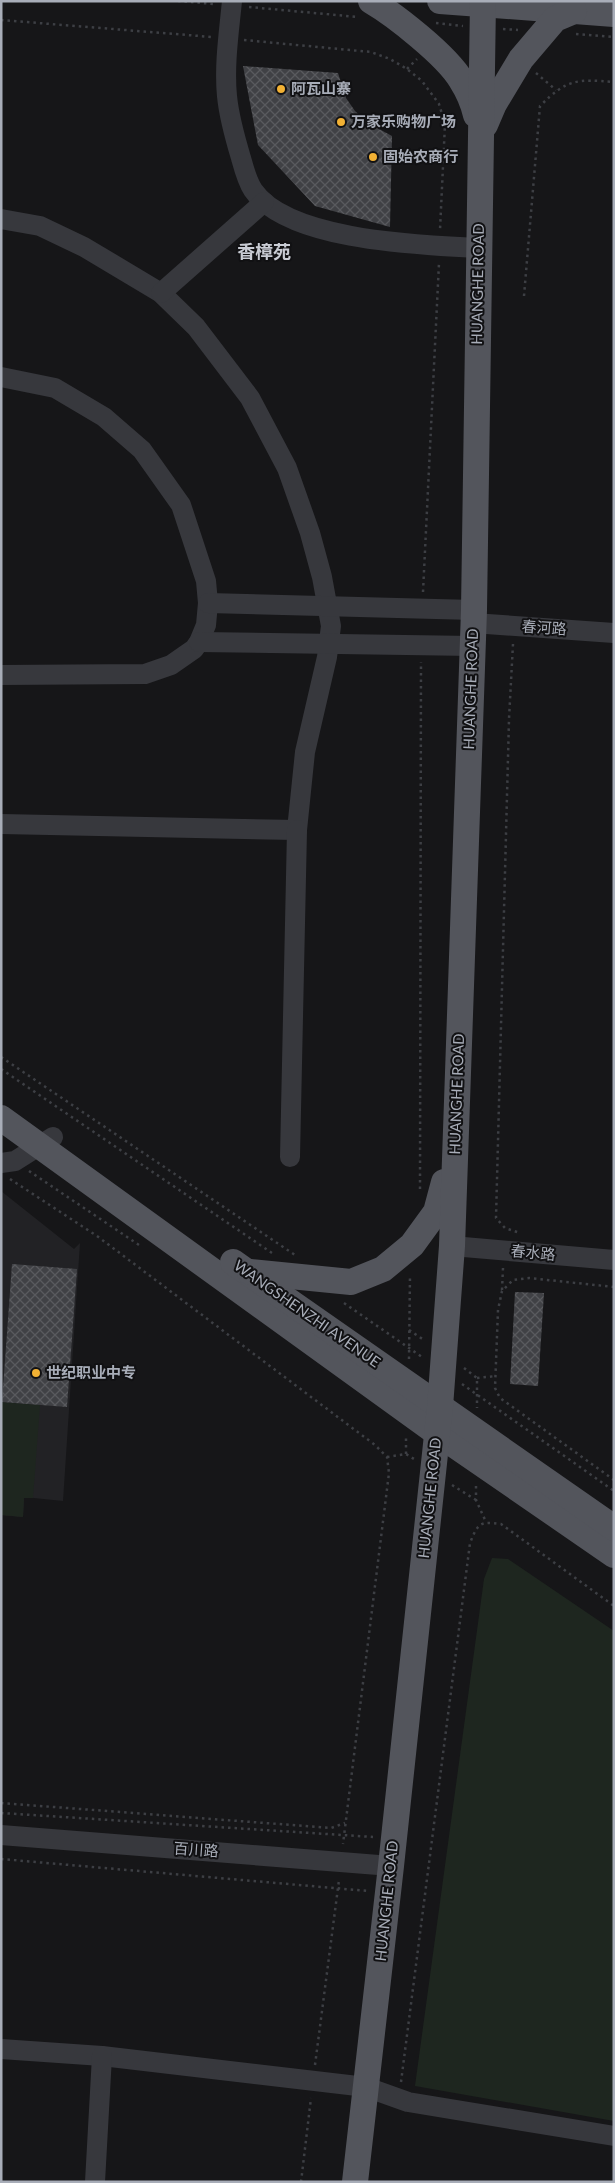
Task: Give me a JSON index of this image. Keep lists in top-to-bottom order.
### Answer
{
  "streets": {
    "main road": ["HUANGHE ROAD", "WANGSHENZHI AVENUE"],
    "street": ["春河路", "春水路", "百川路"]
  },
  "crossings": [
    ["HUANGHE ROAD", "春河路"],
    ["HUANGHE ROAD", "春水路"],
    ["HUANGHE ROAD", "WANGSHENZHI AVENUE"],
    ["HUANGHE ROAD", "百川路"]
  ],
  "districts": ["香樟苑"],
  "places": [
    "阿瓦山寨",
    "万家乐购物广场",
    "固始农商行",
    "世纪职业中专"
  ]
}
